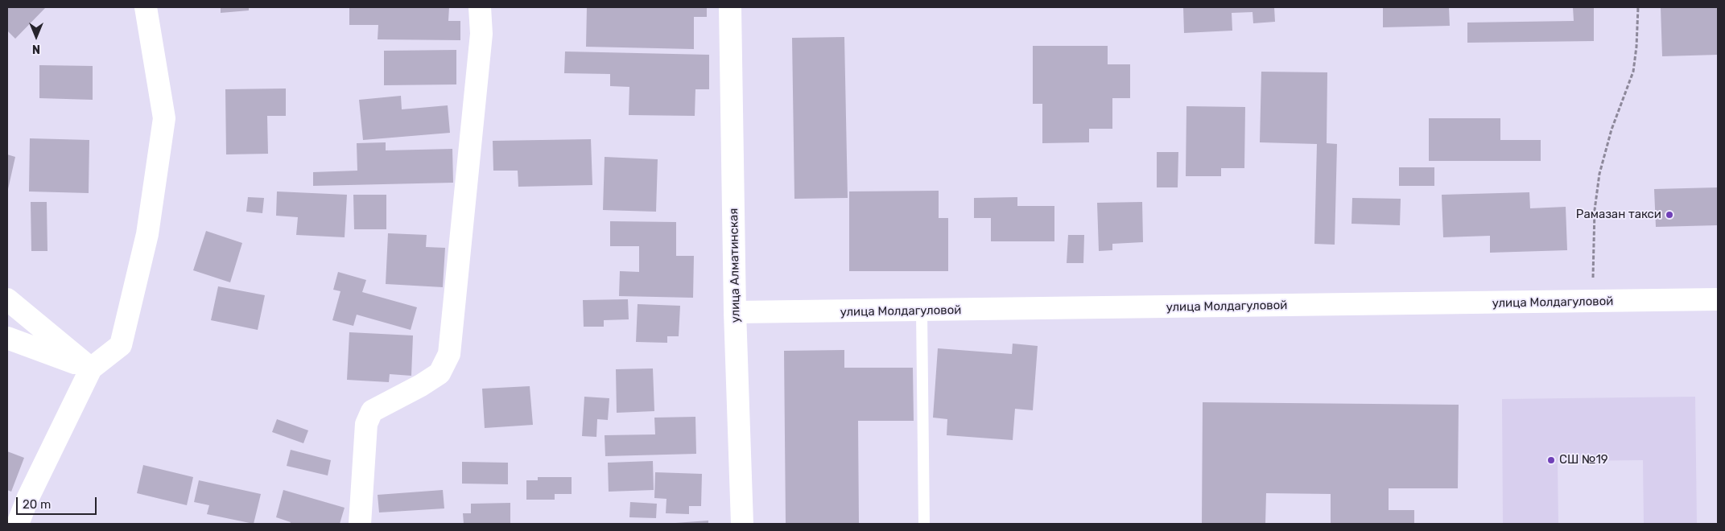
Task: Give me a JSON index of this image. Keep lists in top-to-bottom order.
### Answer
{
  "streets": {
    "street": ["улица Алматинская", "улица Молдагуловой"]
  },
  "crossings": [
    ["улица Алматинская", "улица Молдагуловой"]
  ],
  "places": ["Рамазан такси", "СШ №19"],
  "scale_bar": "20 m",
  "north": "bottom"
}
